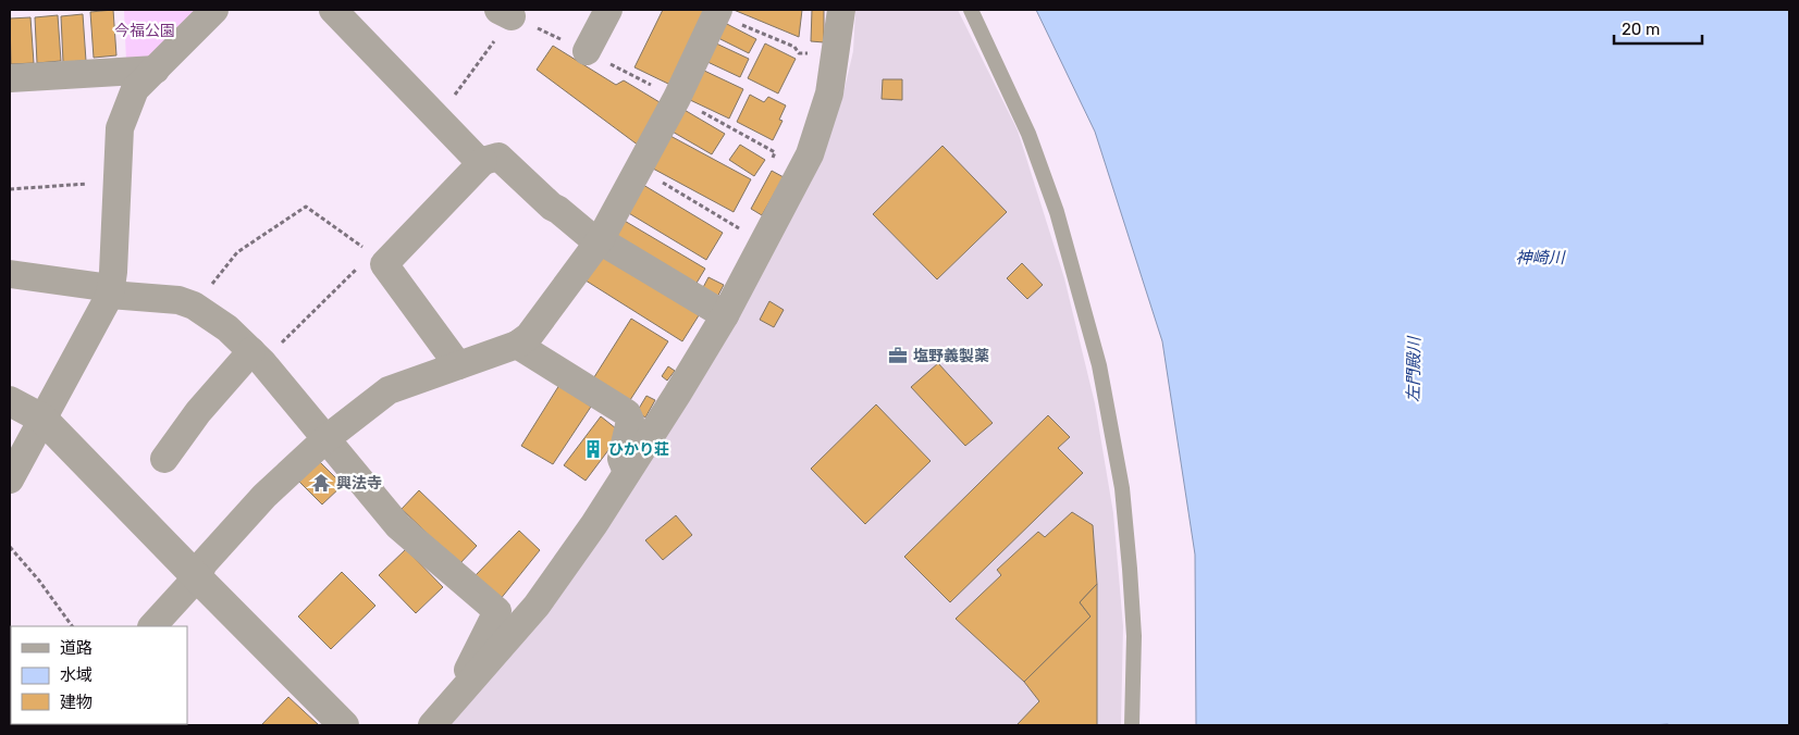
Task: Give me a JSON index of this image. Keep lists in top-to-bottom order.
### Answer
{
  "water": ["神崎川", "左門殿川"],
  "parks": ["今福公園"],
  "places": {
    "office": ["塩野義製薬"],
    "building": ["ひかり荘"],
    "temple": ["興法寺"]
  },
  "legend": ["道路", "水域", "建物"],
  "scale_bar": "20 m"
}
